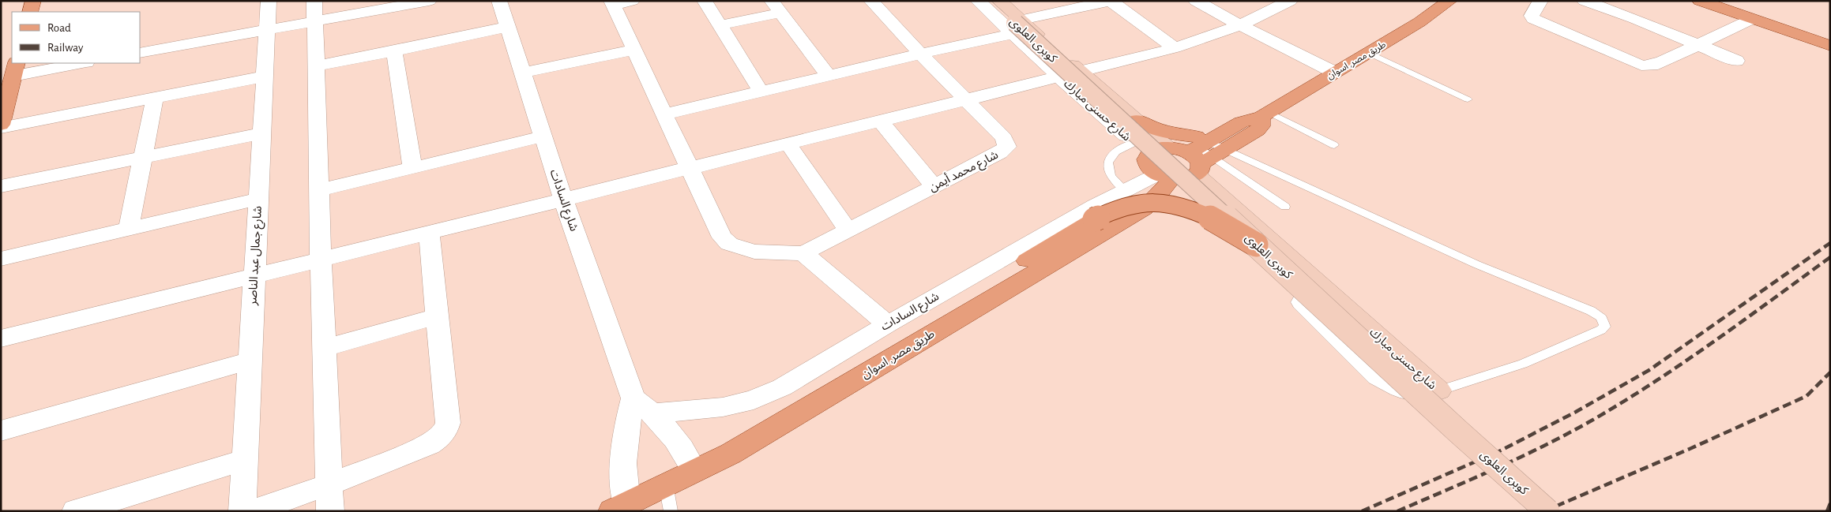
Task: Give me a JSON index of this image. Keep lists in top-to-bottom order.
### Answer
{
  "streets": {
    "main road": ["كوبرى العلوى", "طريق مصر, اسوان", "شارع حسنى مبارك"],
    "street": ["شارع محمد أيمن", "شارع السادات", "شارع جمال عبد الناصر"]
  },
  "crossings": [
    ["كوبرى العلوى", "شارع حسنى مبارك"],
    ["طريق مصر, اسوان", "شارع حسنى مبارك"],
    ["طريق مصر, اسوان", "شارع السادات"],
    ["شارع حسنى مبارك", "شارع السادات"]
  ],
  "legend": ["Road", "Railway"]
}
